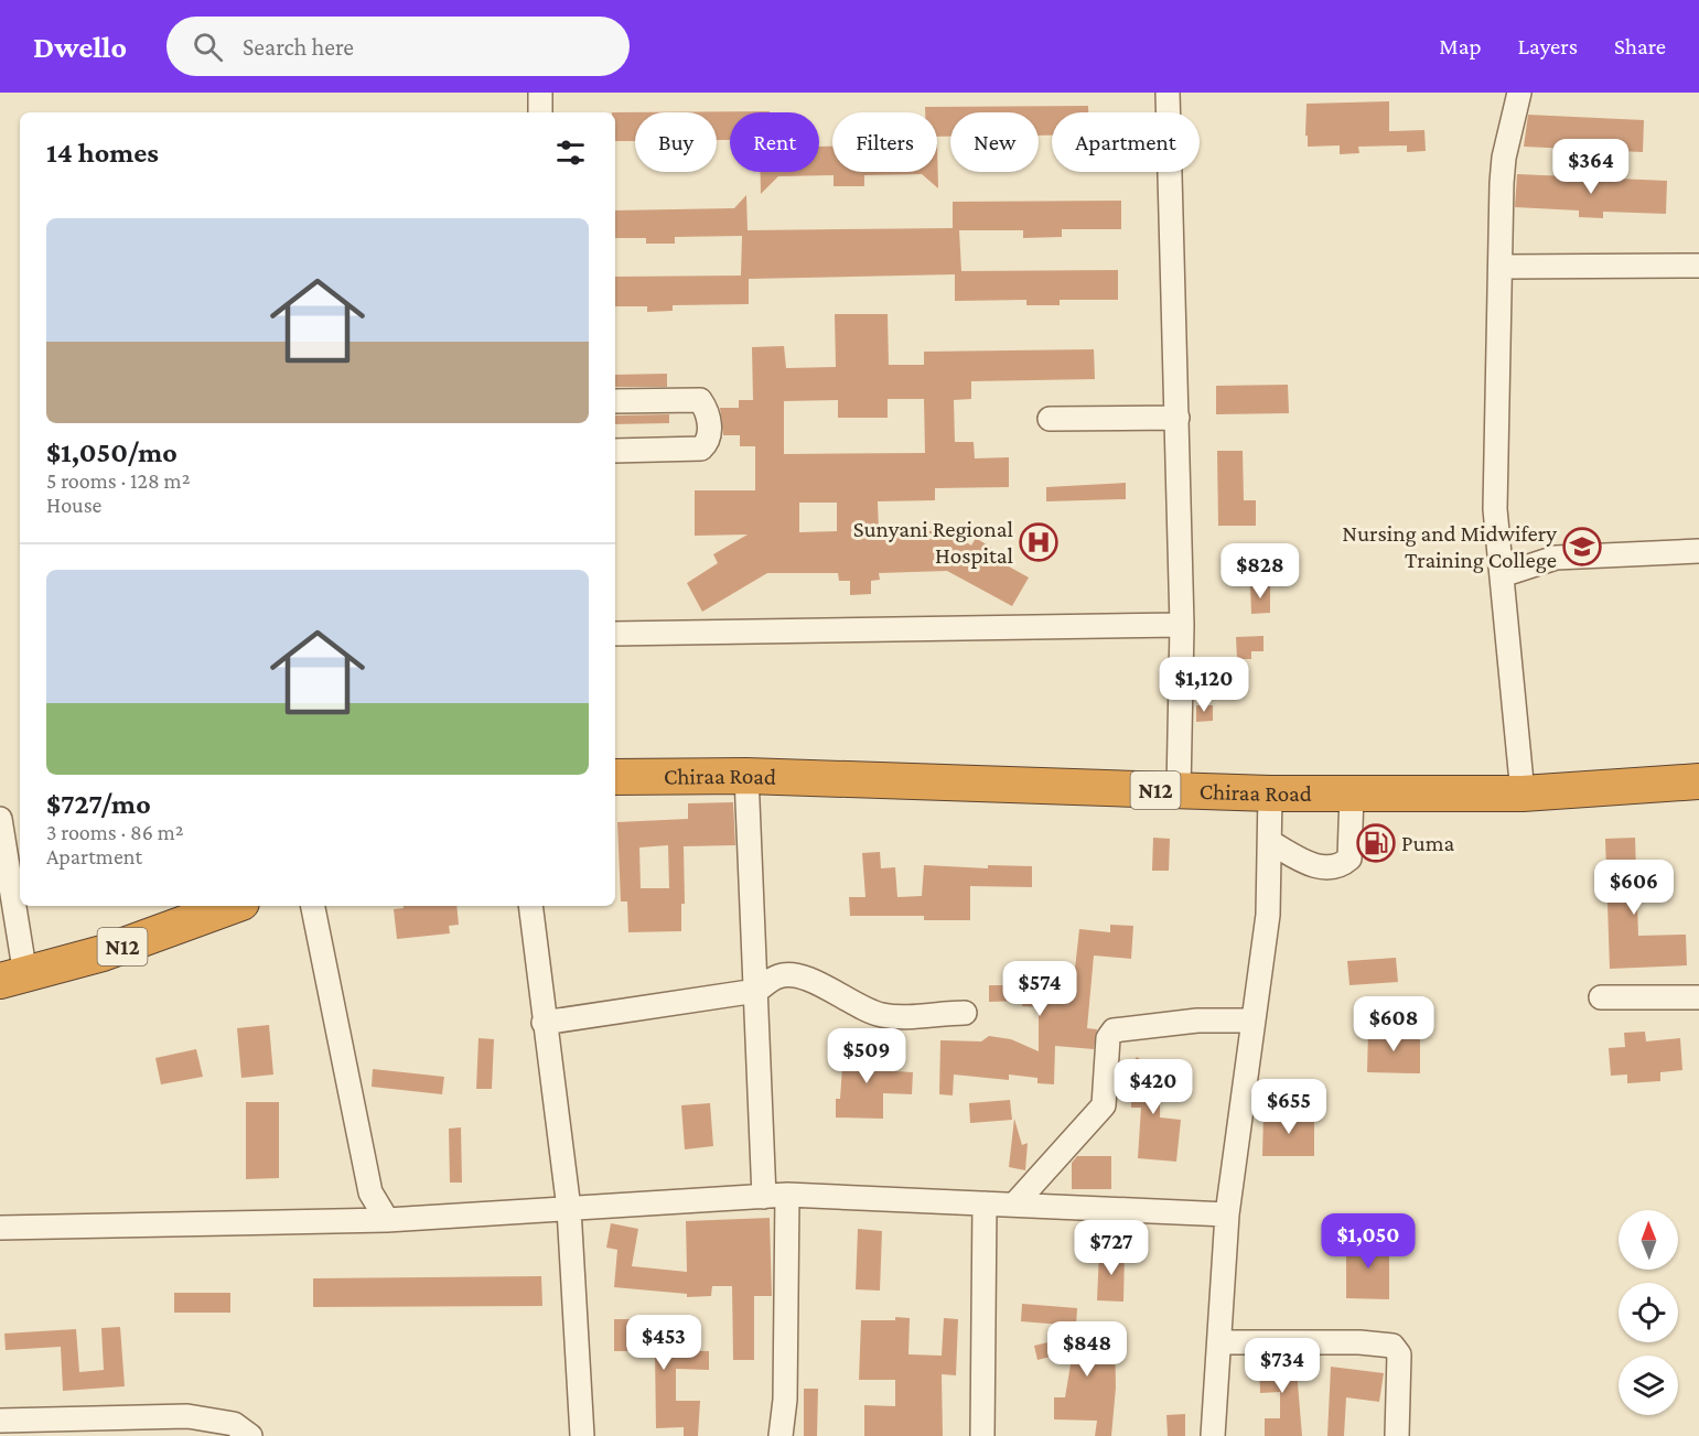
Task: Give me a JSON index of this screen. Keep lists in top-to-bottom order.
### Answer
{
  "streets": {
    "highway": ["Chiraa Road", "N12"]
  },
  "places": {
    "hospital": ["Sunyani Regional Hospital"],
    "school or university": ["Nursing and Midwifery Training College"],
    "fuel station": ["Puma"]
  },
  "north": "top",
  "page": {
    "header": "Dwello",
    "search": "Search here",
    "nav": ["Map", "Layers", "Share"],
    "chip": [
      "Buy",
      "Rent",
      "Filters",
      "New",
      "Apartment"
    ],
    "heading": "14 homes",
    "price": [
      "$364",
      "$828",
      "$1,120",
      "$606",
      "$574",
      "$608",
      "$509",
      "$420",
      "$655",
      "$1,050",
      "$727",
      "$453",
      "$848",
      "$734"
    ],
    "list": [
      {
        "name": "$1,050/mo",
        "note": "5 rooms · 128 m² · House"
      },
      {
        "name": "$727/mo",
        "note": "3 rooms · 86 m² · Apartment"
      }
    ]
  }
}
